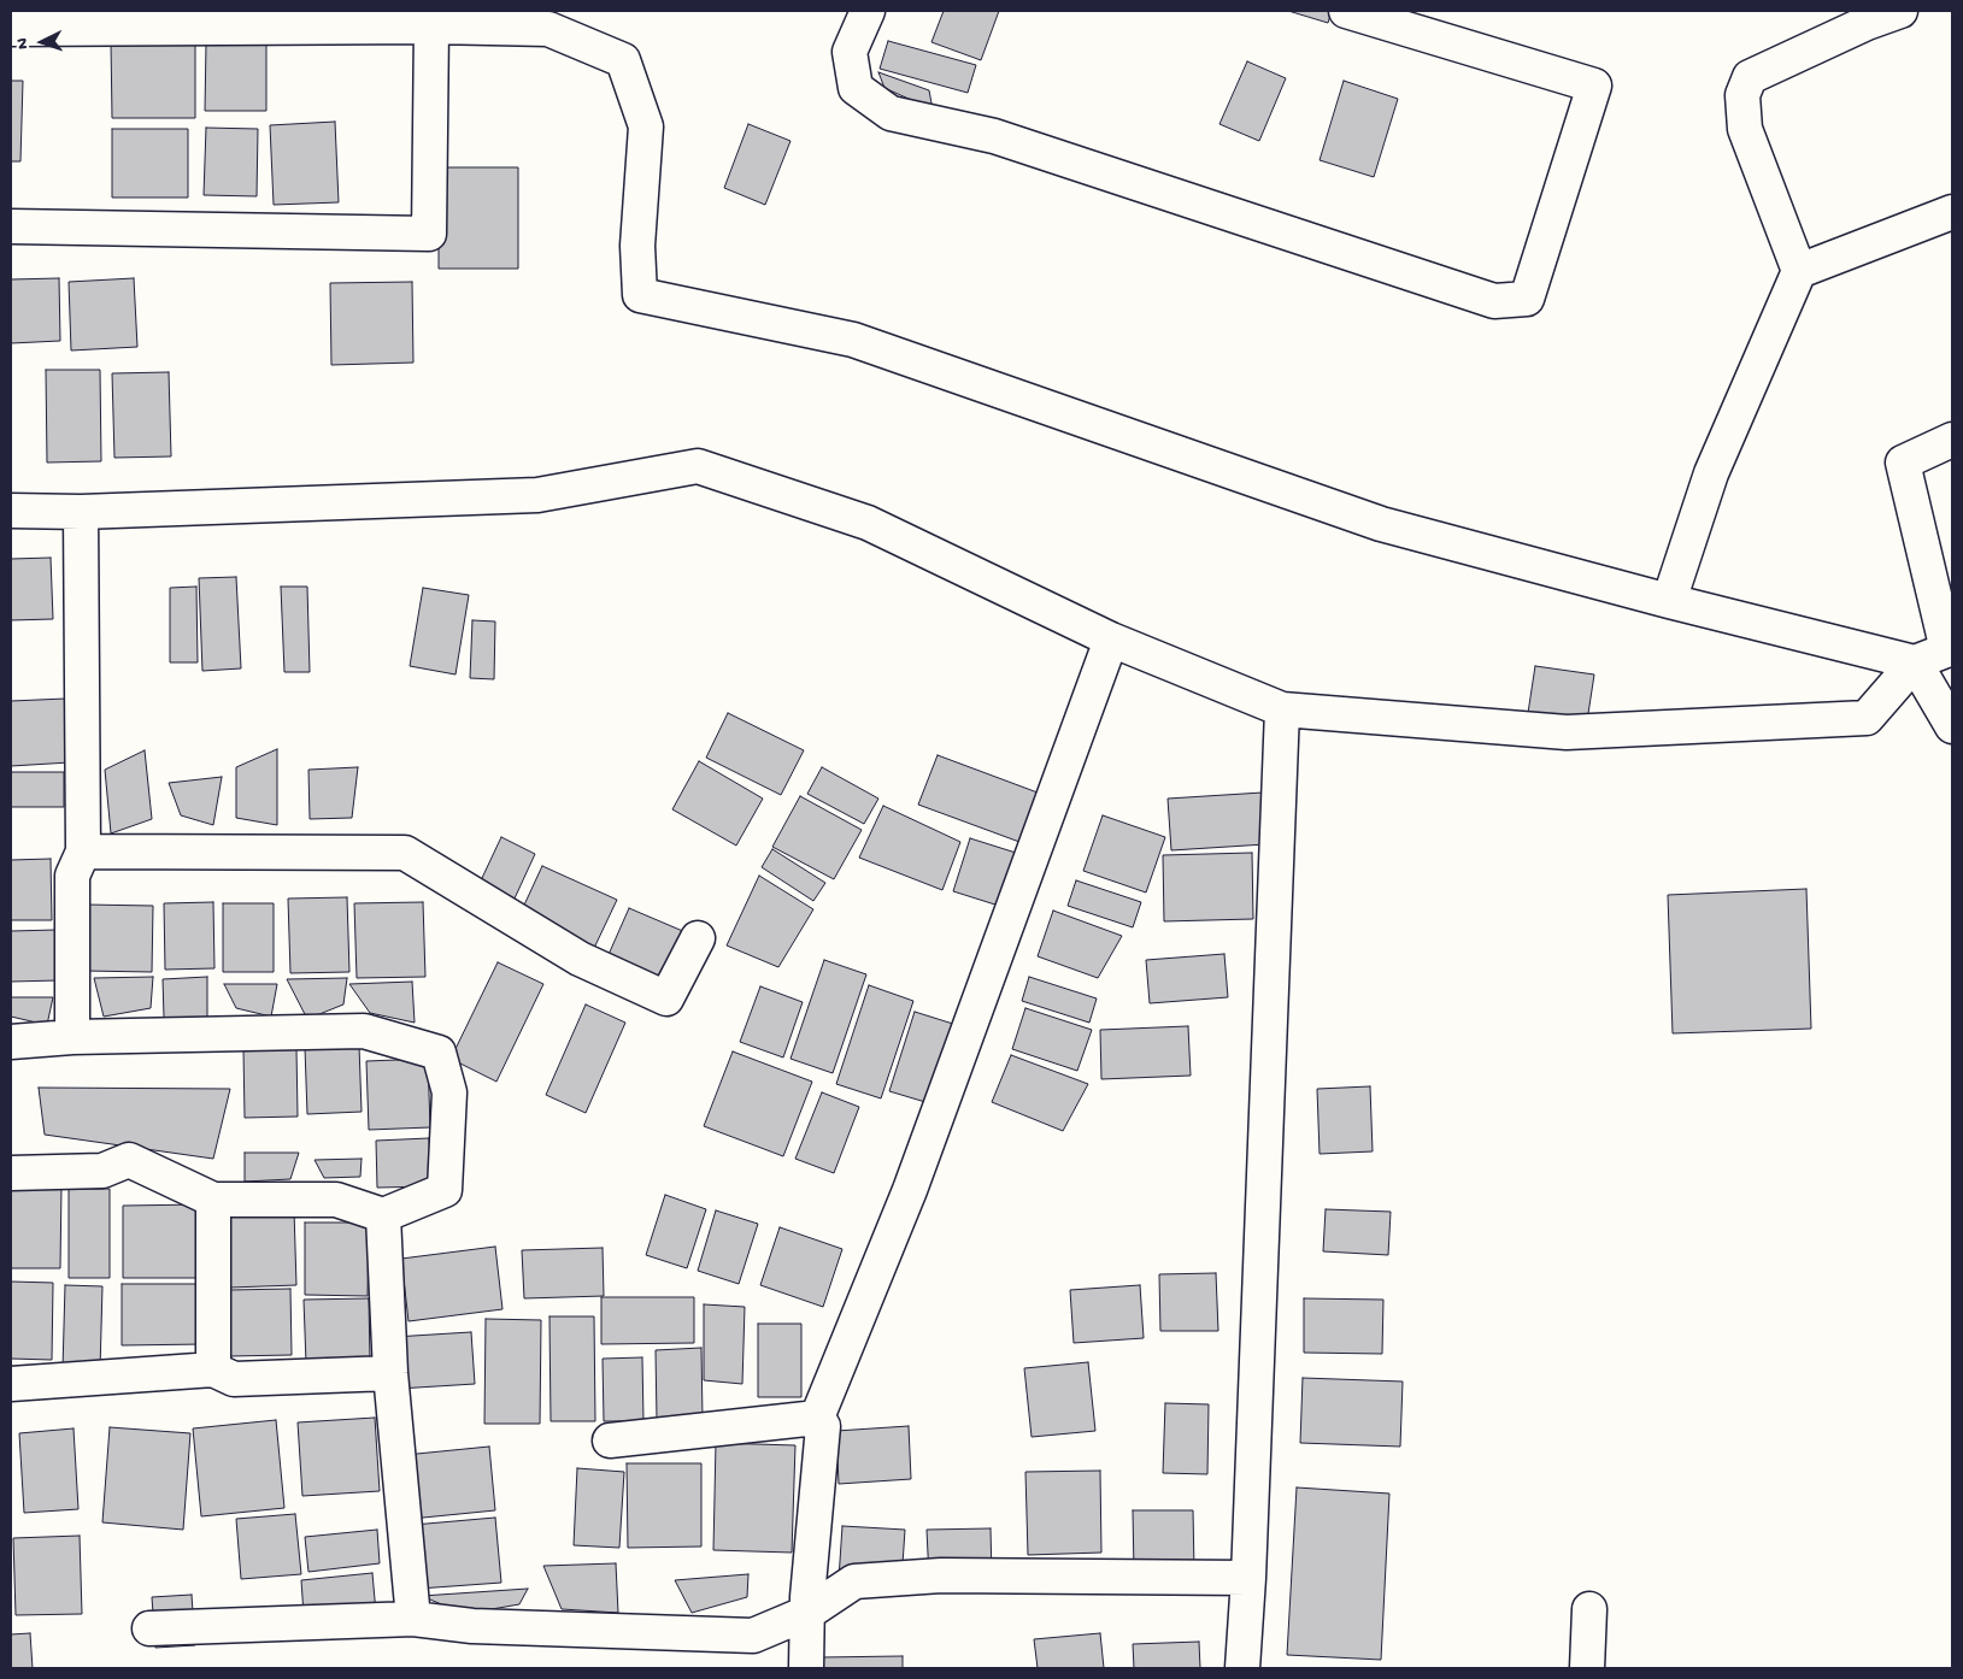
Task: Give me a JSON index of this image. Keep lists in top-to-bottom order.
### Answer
{
  "north": "left"
}
